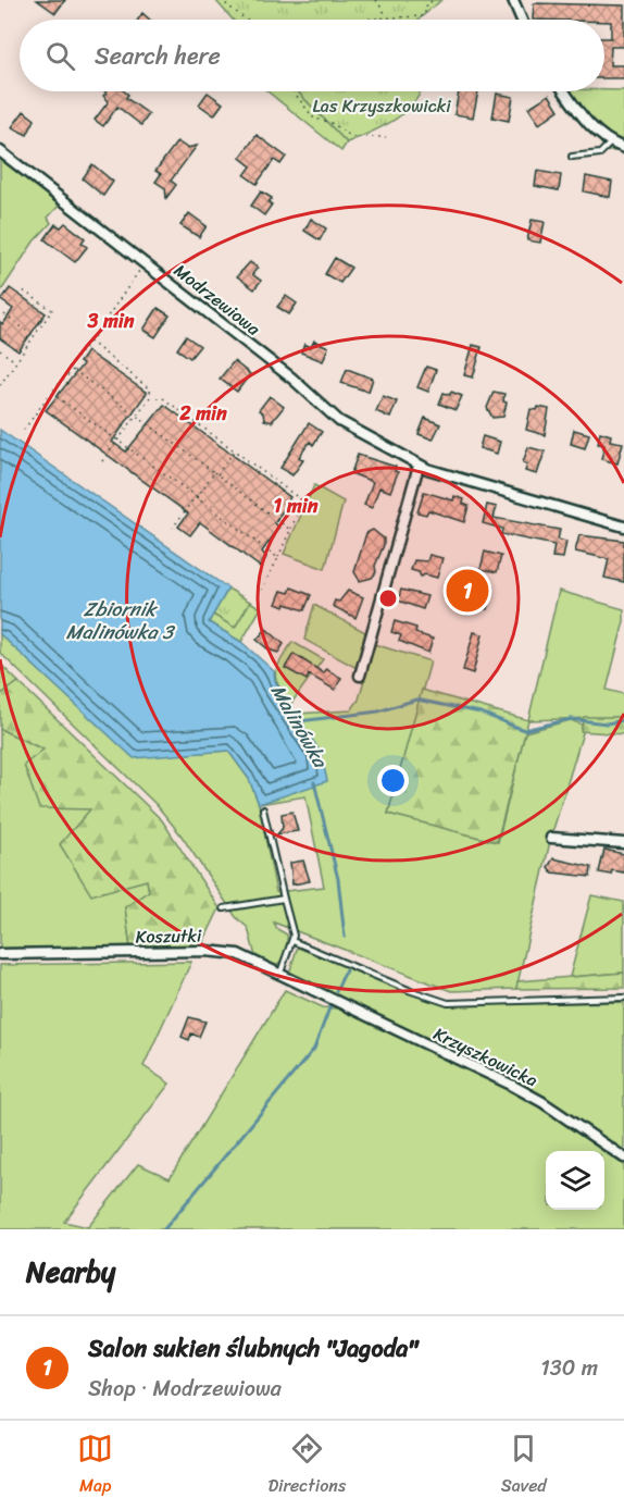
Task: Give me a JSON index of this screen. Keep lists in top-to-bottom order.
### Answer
{
  "streets": {
    "street": ["Modrzewiowa", "Koszutki", "Krzyszkowicka"]
  },
  "crossings": [
    ["Koszutki", "Krzyszkowicka"]
  ],
  "water": ["Zbiornik Malinówka 3", "Malinówka"],
  "parks": ["Las Krzyszkowicki"],
  "page": {
    "search": "Search here",
    "pins": "1",
    "heading": "Nearby",
    "list": [
      {
        "mark": "1",
        "name": "Salon sukien ślubnych \"Jagoda\"",
        "note": "Shop · Modrzewiowa",
        "value": "130 m"
      }
    ],
    "nav": ["Map", "Directions", "Saved"]
  },
  "rings": ["3 min", "2 min", "1 min"]
}
